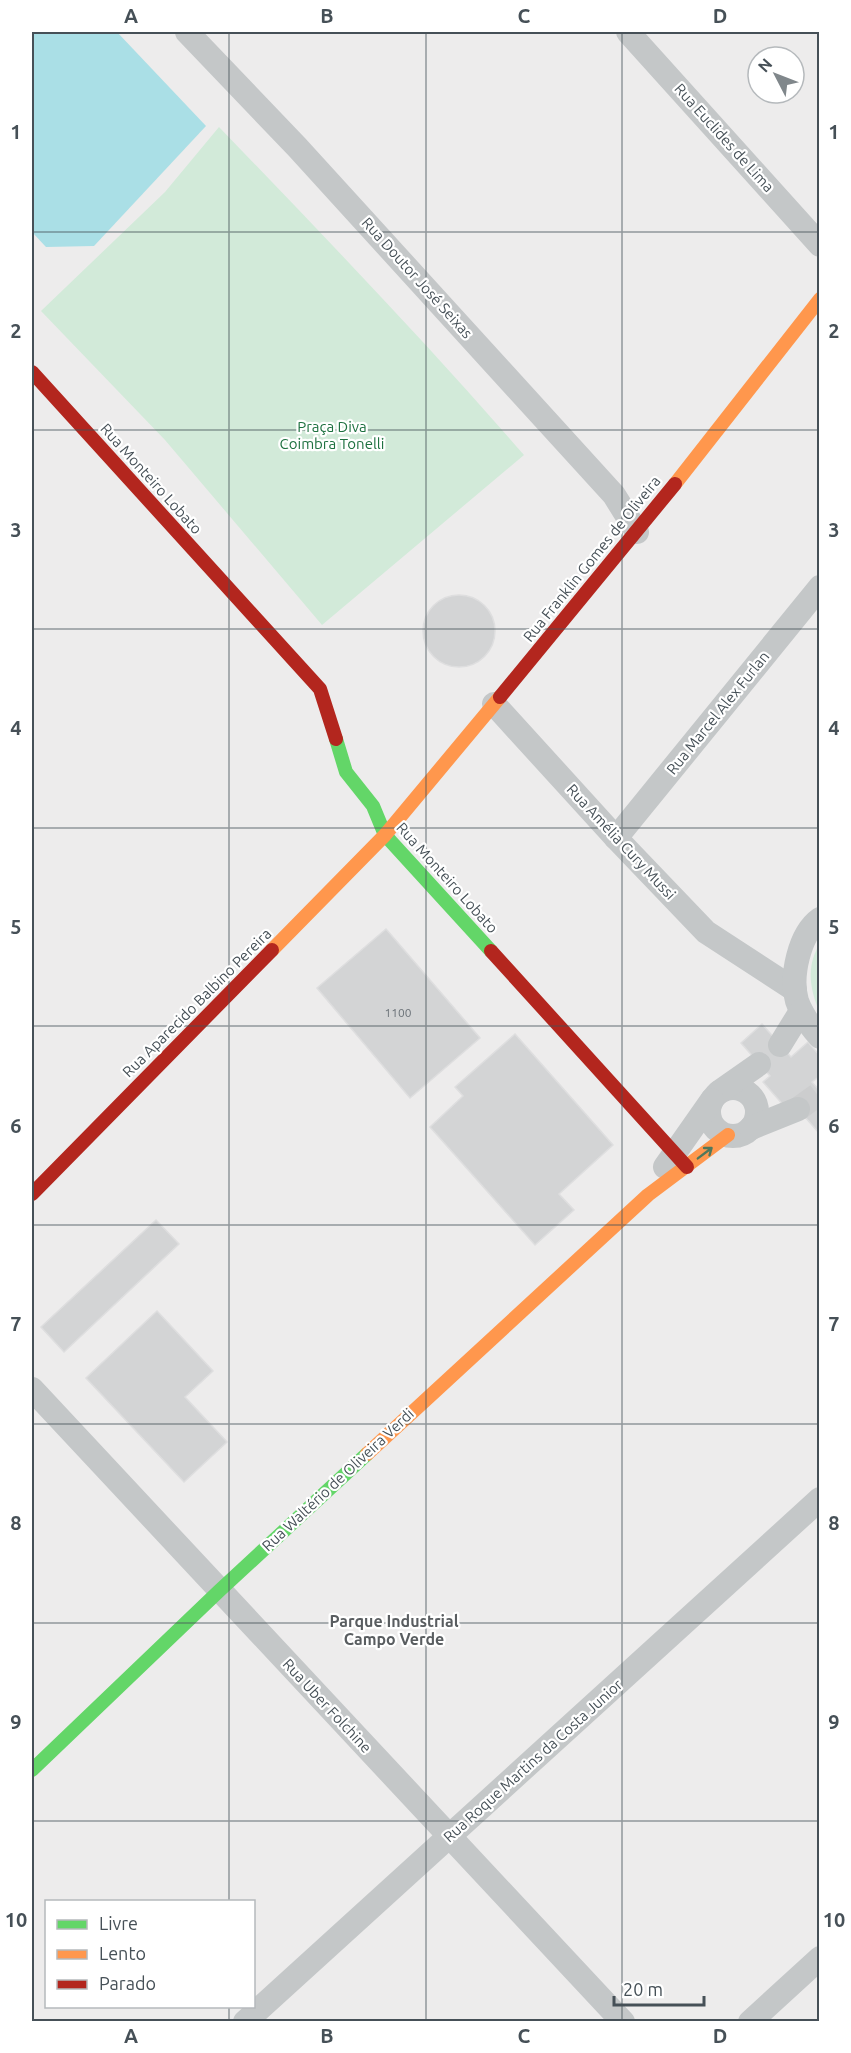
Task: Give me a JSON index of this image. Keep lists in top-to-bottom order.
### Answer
{
  "streets": {
    "street": [
      "Rua Euclides de Lima",
      "Rua Doutor José Seixas",
      "Rua Monteiro Lobato",
      "Rua Franklin Gomes de Oliveira",
      "Rua Marcel Alex Furlan",
      "Rua Amélia Cury Mussi",
      "Rua Aparecido Balbino Pereira",
      "Rua Waltério de Oliveira Verdi",
      "Rua Uber Folchine",
      "Rua Roque Martins da Costa Junior"
    ]
  },
  "crossings": [
    ["Rua Doutor José Seixas", "Rua Franklin Gomes de Oliveira"],
    ["Rua Monteiro Lobato", "Rua Franklin Gomes de Oliveira"],
    ["Rua Monteiro Lobato", "Rua Aparecido Balbino Pereira"],
    ["Rua Monteiro Lobato", "Rua Waltério de Oliveira Verdi"],
    ["Rua Franklin Gomes de Oliveira", "Rua Amélia Cury Mussi"],
    ["Rua Franklin Gomes de Oliveira", "Rua Aparecido Balbino Pereira"],
    ["Rua Marcel Alex Furlan", "Rua Amélia Cury Mussi"],
    ["Rua Waltério de Oliveira Verdi", "Rua Uber Folchine"],
    ["Rua Uber Folchine", "Rua Roque Martins da Costa Junior"]
  ],
  "districts": ["Parque Industrial Campo Verde"],
  "parks": ["Praça Diva Coimbra Tonelli"],
  "house_numbers": ["1100"],
  "legend": ["Livre", "Lento", "Parado"],
  "scale_bar": "20 m",
  "north": "top left",
  "grid": {
    "columns": [
      "A",
      "B",
      "C",
      "D"
    ],
    "rows": [
      "1",
      "2",
      "3",
      "4",
      "5",
      "6",
      "7",
      "8",
      "9",
      "10"
    ]
  }
}
